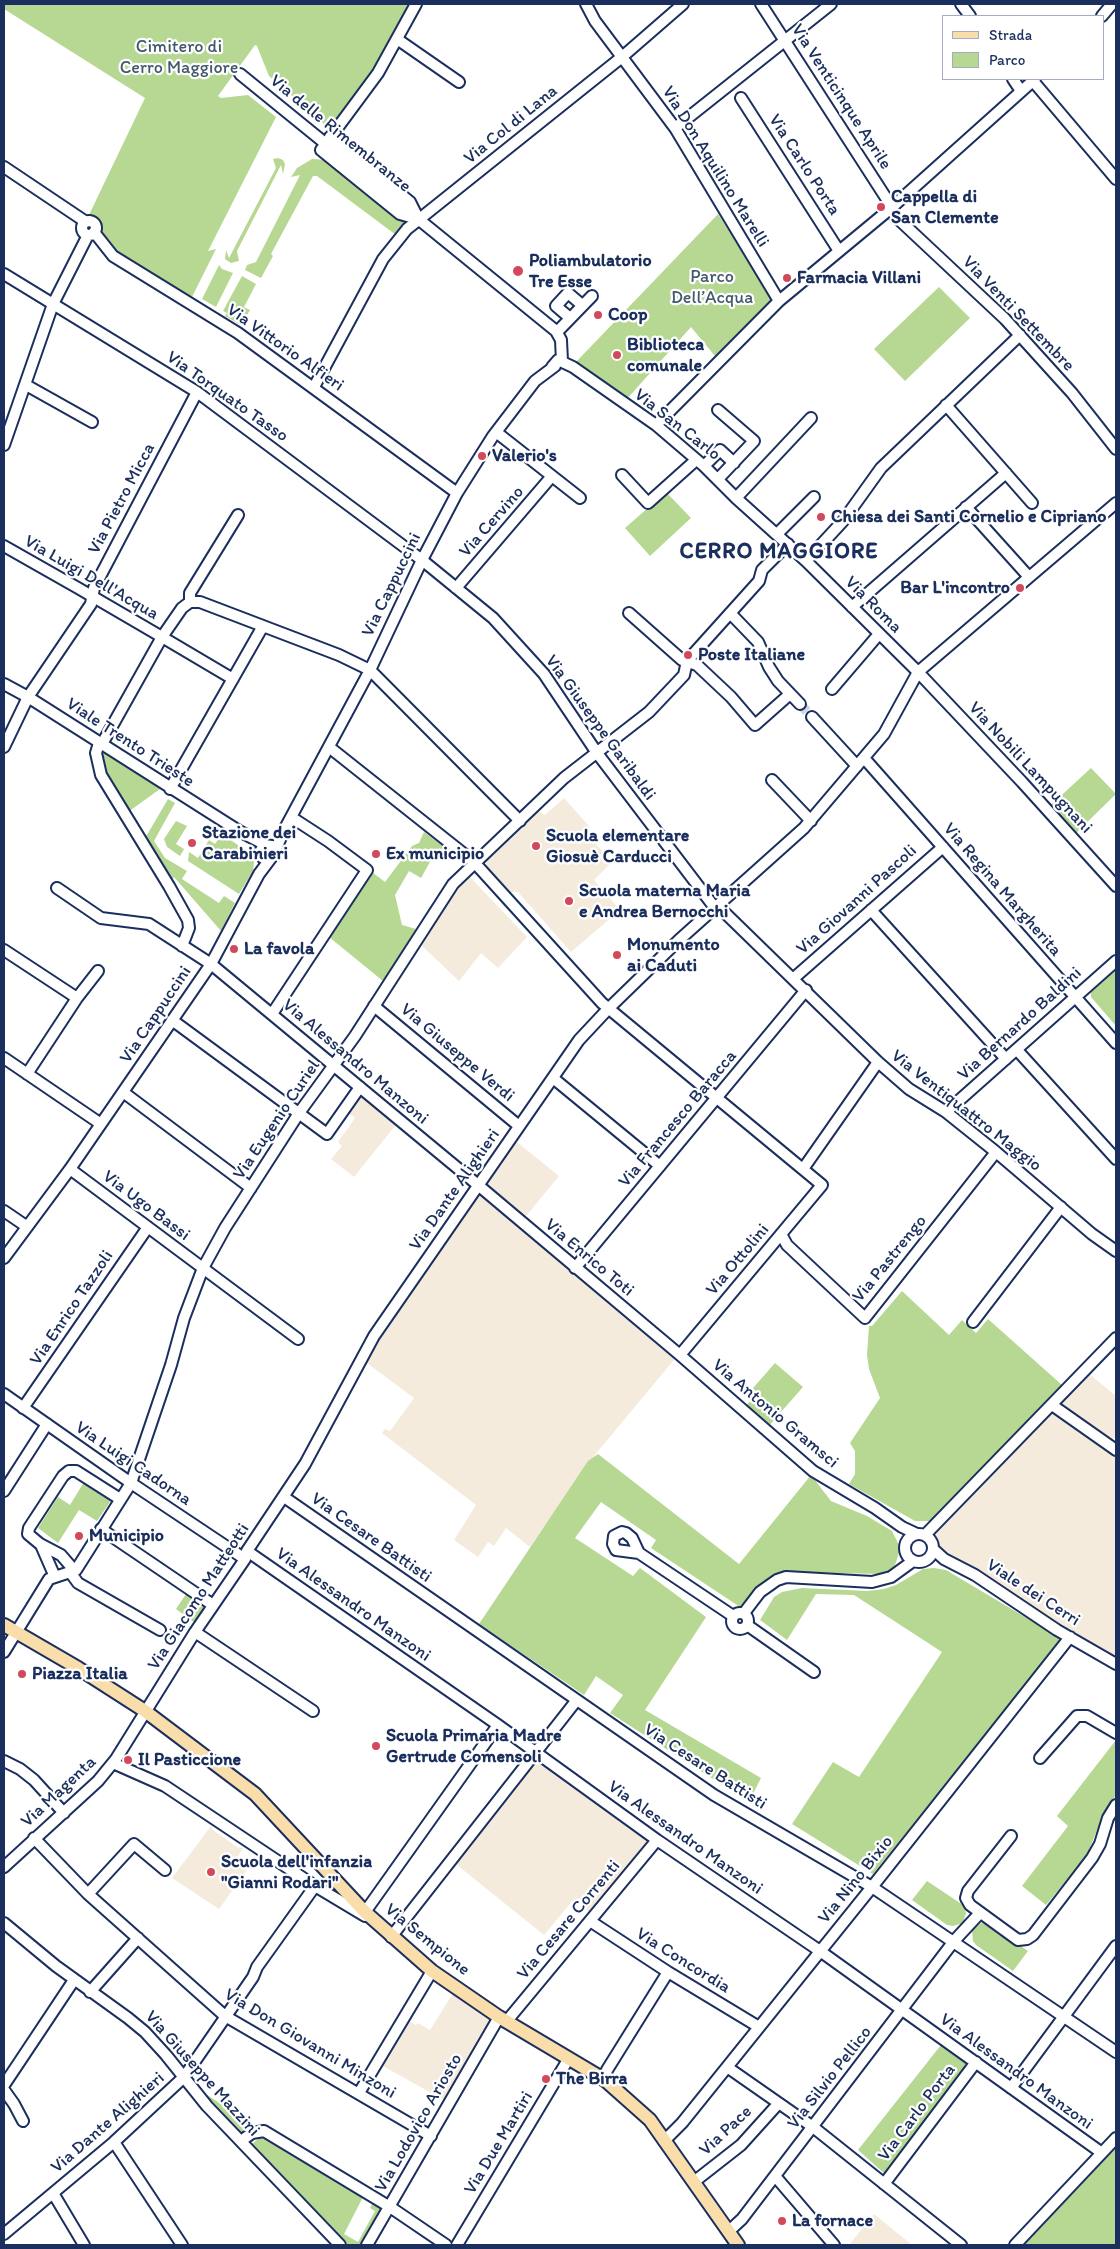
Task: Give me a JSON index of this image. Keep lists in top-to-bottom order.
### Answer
{
  "streets": {
    "main road": ["Via Sempione"],
    "street": [
      "Via Venticinque Aprile",
      "Via Col di Lana",
      "Via delle Rimembranze",
      "Via Carlo Porta",
      "Via Don Aquilino Marelli",
      "Via Venti Settembre",
      "Via Vittorio Alfieri",
      "Via Torquato Tasso",
      "Via San Carlo",
      "Via Pietro Micca",
      "Via Cervino",
      "Via Luigi Dell'Acqua",
      "Via Cappuccini",
      "Via Roma",
      "Via Giuseppe Garibaldi",
      "Viale Trento Trieste",
      "Via Nobili Lampugnani",
      "Via Regina Margherita",
      "Via Giovanni Pascoli",
      "Via Bernardo Baldini",
      "Via Giuseppe Verdi",
      "Via Alessandro Manzoni",
      "Via Ventiquattro Maggio",
      "Via Francesco Baracca",
      "Via Eugenio Curiel",
      "Via Dante Alighieri",
      "Via Ugo Bassi",
      "Via Enrico Toti",
      "Via Pastrengo",
      "Via Ottolini",
      "Via Enrico Tazzoli",
      "Via Antonio Gramsci",
      "Via Luigi Cadorna",
      "Via Cesare Battisti",
      "Viale dei Cerri",
      "Via Giacomo Matteotti",
      "Via Magenta",
      "Via Nino Bixio",
      "Via Cesare Correnti",
      "Via Concordia",
      "Via Don Giovanni Minzoni",
      "Via Giuseppe Mazzini",
      "Via Silvio Pellico",
      "Via Lodovico Ariosto",
      "Via Pace",
      "Via Due Martiri"
    ]
  },
  "crossings": [
    ["Via Venticinque Aprile", "Via Venti Settembre"],
    ["Via Col di Lana", "Via delle Rimembranze"],
    ["Via Col di Lana", "Via Don Aquilino Marelli"],
    ["Via Col di Lana", "Via Vittorio Alfieri"],
    ["Via Carlo Porta", "Via Alessandro Manzoni"],
    ["Via Vittorio Alfieri", "Via Cappuccini"],
    ["Via Torquato Tasso", "Via Pietro Micca"],
    ["Via Torquato Tasso", "Via Cappuccini"],
    ["Via Torquato Tasso", "Via Giuseppe Garibaldi"],
    ["Via San Carlo", "Via Cappuccini"],
    ["Via San Carlo", "Via Roma"],
    ["Via San Carlo", "Via Eugenio Curiel"],
    ["Via Pietro Micca", "Via Luigi Dell'Acqua"],
    ["Via Pietro Micca", "Viale Trento Trieste"],
    ["Via Cervino", "Via Giuseppe Garibaldi"],
    ["Via Cappuccini", "Via Giuseppe Garibaldi"],
    ["Via Cappuccini", "Viale Trento Trieste"],
    ["Via Cappuccini", "Via Alessandro Manzoni"],
    ["Via Cappuccini", "Via Ugo Bassi"],
    ["Via Roma", "Via Nobili Lampugnani"],
    ["Via Roma", "Via Dante Alighieri"],
    ["Via Giuseppe Garibaldi", "Via Ventiquattro Maggio"],
    ["Via Giuseppe Garibaldi", "Via Eugenio Curiel"],
    ["Via Giuseppe Garibaldi", "Via Dante Alighieri"],
    ["Via Nobili Lampugnani", "Via Dante Alighieri"],
    ["Via Regina Margherita", "Via Giovanni Pascoli"],
    ["Via Regina Margherita", "Via Bernardo Baldini"],
    ["Via Regina Margherita", "Via Dante Alighieri"],
    ["Via Giovanni Pascoli", "Via Ventiquattro Maggio"],
    ["Via Bernardo Baldini", "Via Ventiquattro Maggio"],
    ["Via Giuseppe Verdi", "Via Eugenio Curiel"],
    ["Via Giuseppe Verdi", "Via Dante Alighieri"],
    ["Via Alessandro Manzoni", "Via Eugenio Curiel"],
    ["Via Alessandro Manzoni", "Via Dante Alighieri"],
    ["Via Alessandro Manzoni", "Via Enrico Toti"],
    ["Via Alessandro Manzoni", "Via Luigi Cadorna"],
    ["Via Alessandro Manzoni", "Via Giacomo Matteotti"],
    ["Via Alessandro Manzoni", "Via Nino Bixio"],
    ["Via Alessandro Manzoni", "Via Cesare Correnti"],
    ["Via Alessandro Manzoni", "Via Silvio Pellico"],
    ["Via Ventiquattro Maggio", "Via Francesco Baracca"],
    ["Via Ventiquattro Maggio", "Via Dante Alighieri"],
    ["Via Ventiquattro Maggio", "Via Pastrengo"],
    ["Via Francesco Baracca", "Via Enrico Toti"],
    ["Via Eugenio Curiel", "Via Ugo Bassi"],
    ["Via Eugenio Curiel", "Via Luigi Cadorna"],
    ["Via Dante Alighieri", "Via Enrico Toti"],
    ["Via Dante Alighieri", "Via Cesare Battisti"],
    ["Via Dante Alighieri", "Via Giacomo Matteotti"],
    ["Via Dante Alighieri", "Via Don Giovanni Minzoni"],
    ["Via Dante Alighieri", "Via Giuseppe Mazzini"],
    ["Via Ugo Bassi", "Via Enrico Tazzoli"],
    ["Via Enrico Toti", "Via Ottolini"],
    ["Via Enrico Toti", "Via Antonio Gramsci"],
    ["Via Pastrengo", "Via Ottolini"],
    ["Via Ottolini", "Via Antonio Gramsci"],
    ["Via Enrico Tazzoli", "Via Luigi Cadorna"],
    ["Via Antonio Gramsci", "Viale dei Cerri"],
    ["Via Luigi Cadorna", "Via Giacomo Matteotti"],
    ["Via Cesare Battisti", "Via Giacomo Matteotti"],
    ["Via Cesare Battisti", "Via Nino Bixio"],
    ["Via Cesare Battisti", "Via Silvio Pellico"],
    ["Viale dei Cerri", "Via Nino Bixio"],
    ["Via Giacomo Matteotti", "Via Magenta"],
    ["Via Giacomo Matteotti", "Via Sempione"],
    ["Via Magenta", "Via Sempione"],
    ["Via Magenta", "Via Don Giovanni Minzoni"],
    ["Via Nino Bixio", "Via Sempione"],
    ["Via Nino Bixio", "Via Concordia"],
    ["Via Cesare Correnti", "Via Sempione"],
    ["Via Cesare Correnti", "Via Concordia"],
    ["Via Cesare Correnti", "Via Lodovico Ariosto"],
    ["Via Sempione", "Via Silvio Pellico"],
    ["Via Sempione", "Via Lodovico Ariosto"],
    ["Via Sempione", "Via Pace"],
    ["Via Sempione", "Via Due Martiri"],
    ["Via Don Giovanni Minzoni", "Via Lodovico Ariosto"]
  ],
  "districts": ["CERRO MAGGIORE"],
  "parks": ["Cimitero di Cerro Maggiore", "Parco Dell’Acqua"],
  "places": [
    "Cappella di San Clemente",
    "Poliambulatorio Tre Esse",
    "Farmacia Villani",
    "Coop",
    "Biblioteca comunale",
    "Valerio's",
    "Chiesa dei Santi Cornelio e Cipriano",
    "Bar L'incontro",
    "Poste Italiane",
    "Stazione dei Carabinieri",
    "Scuola elementare Giosuè Carducci",
    "Ex municipio",
    "Scuola materna Maria e Andrea Bernocchi",
    "La favola",
    "Monumento ai Caduti",
    "Municipio",
    "Piazza Italia",
    "Scuola Primaria Madre Gertrude Comensoli",
    "Il Pasticcione",
    "Scuola dell'infanzia \"Gianni Rodari\"",
    "The Birra",
    "La fornace"
  ],
  "legend": ["Strada", "Parco"]
}
